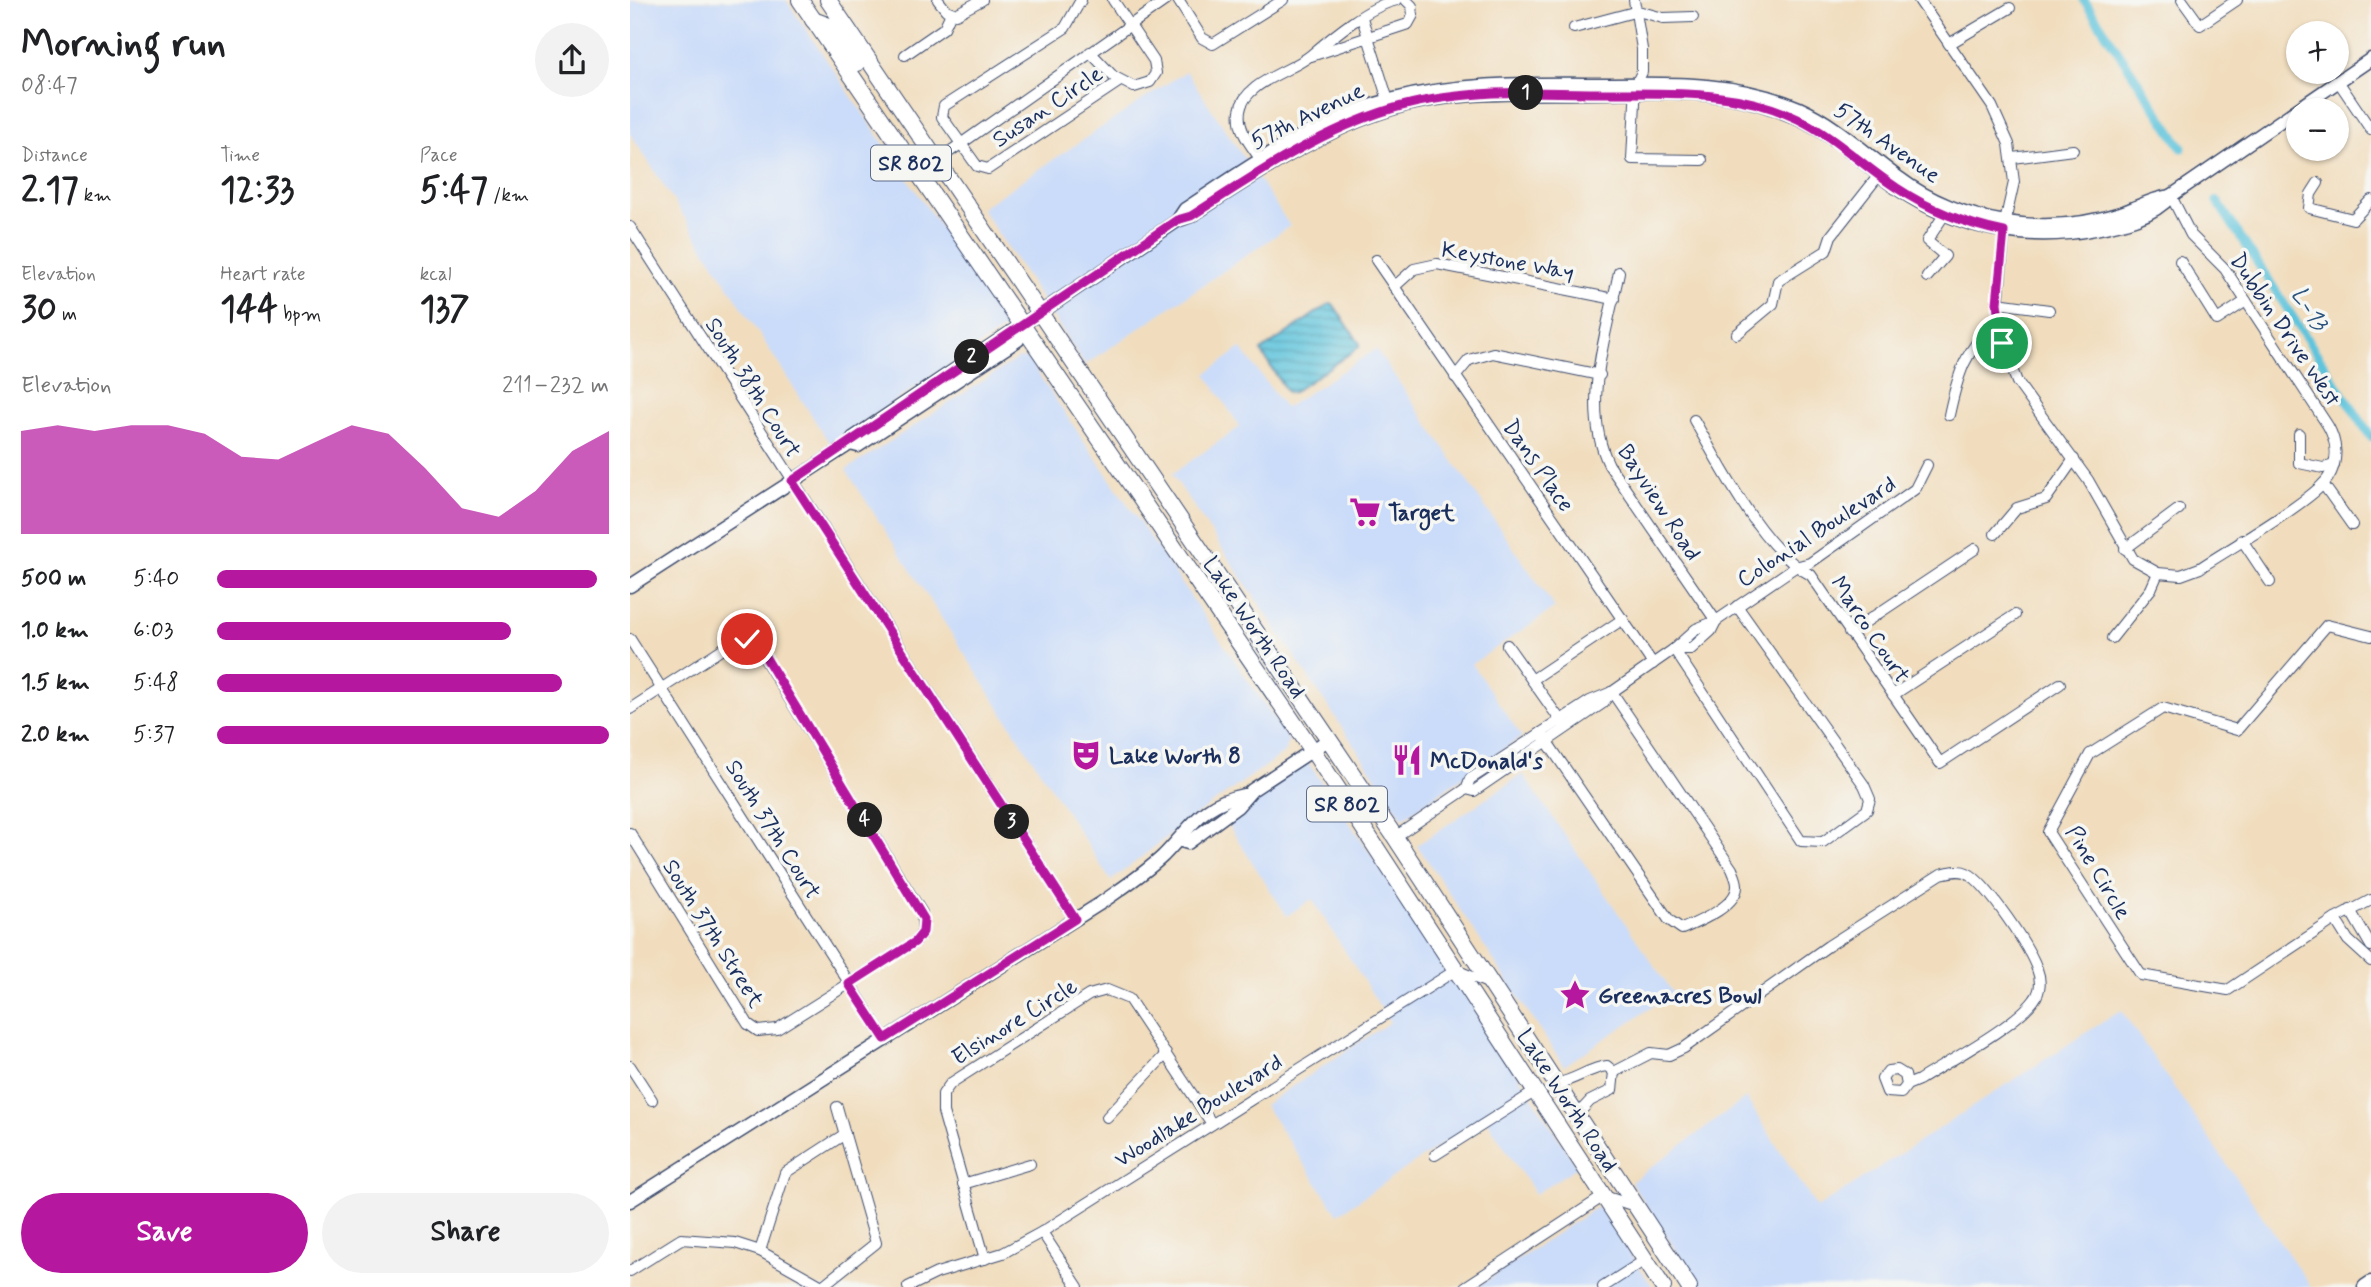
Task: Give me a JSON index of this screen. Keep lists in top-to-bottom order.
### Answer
{
  "streets": {
    "main road": ["SR 802", "Lake Worth Road"],
    "street": [
      "Susan Circle",
      "57th Avenue",
      "Keystone Way",
      "Dubbin Drive West",
      "South 38th Court",
      "Dans Place",
      "Bayview Road",
      "Colonial Boulevard",
      "Marco Court",
      "South 37th Court",
      "Pine Circle",
      "South 37th Street",
      "Elsinore Circle",
      "Woodlake Boulevard"
    ]
  },
  "crossings": [
    ["57th Avenue", "Dubbin Drive West"],
    ["57th Avenue", "South 38th Court"],
    ["57th Avenue", "Lake Worth Road"],
    ["Keystone Way", "Dans Place"],
    ["Keystone Way", "Bayview Road"],
    ["Dans Place", "Colonial Boulevard"],
    ["Bayview Road", "Colonial Boulevard"],
    ["Colonial Boulevard", "Marco Court"],
    ["Lake Worth Road", "Woodlake Boulevard"],
    ["South 37th Court", "South 37th Street"],
    ["Elsinore Circle", "Woodlake Boulevard"]
  ],
  "water": ["L-13"],
  "places": {
    "supermarket": ["Target"],
    "theatre": ["Lake Worth 8"],
    "restaurant": ["McDonald's"],
    "place": ["Greenacres Bowl"]
  },
  "page": {
    "heading": ["Morning run", "08:47"],
    "map_buttons": ["+", "−"],
    "pins": [
      "1",
      "2",
      "4",
      "3"
    ],
    "stats": [
      ["Distance", "2.17 km"],
      ["Time", "12:33"],
      ["Pace", "5:47 /km"],
      ["Elevation", "30 m"],
      ["Heart rate", "144 bpm"],
      ["kcal", "137"]
    ],
    "chart": ["Elevation", "211–232 m"],
    "list": [
      {
        "name": "500 m",
        "note": "5:40"
      },
      {
        "name": "1.0 km",
        "note": "6:03"
      },
      {
        "name": "1.5 km",
        "note": "5:48"
      },
      {
        "name": "2.0 km",
        "note": "5:37"
      }
    ],
    "buttons": ["Save", "Share"]
  }
}
